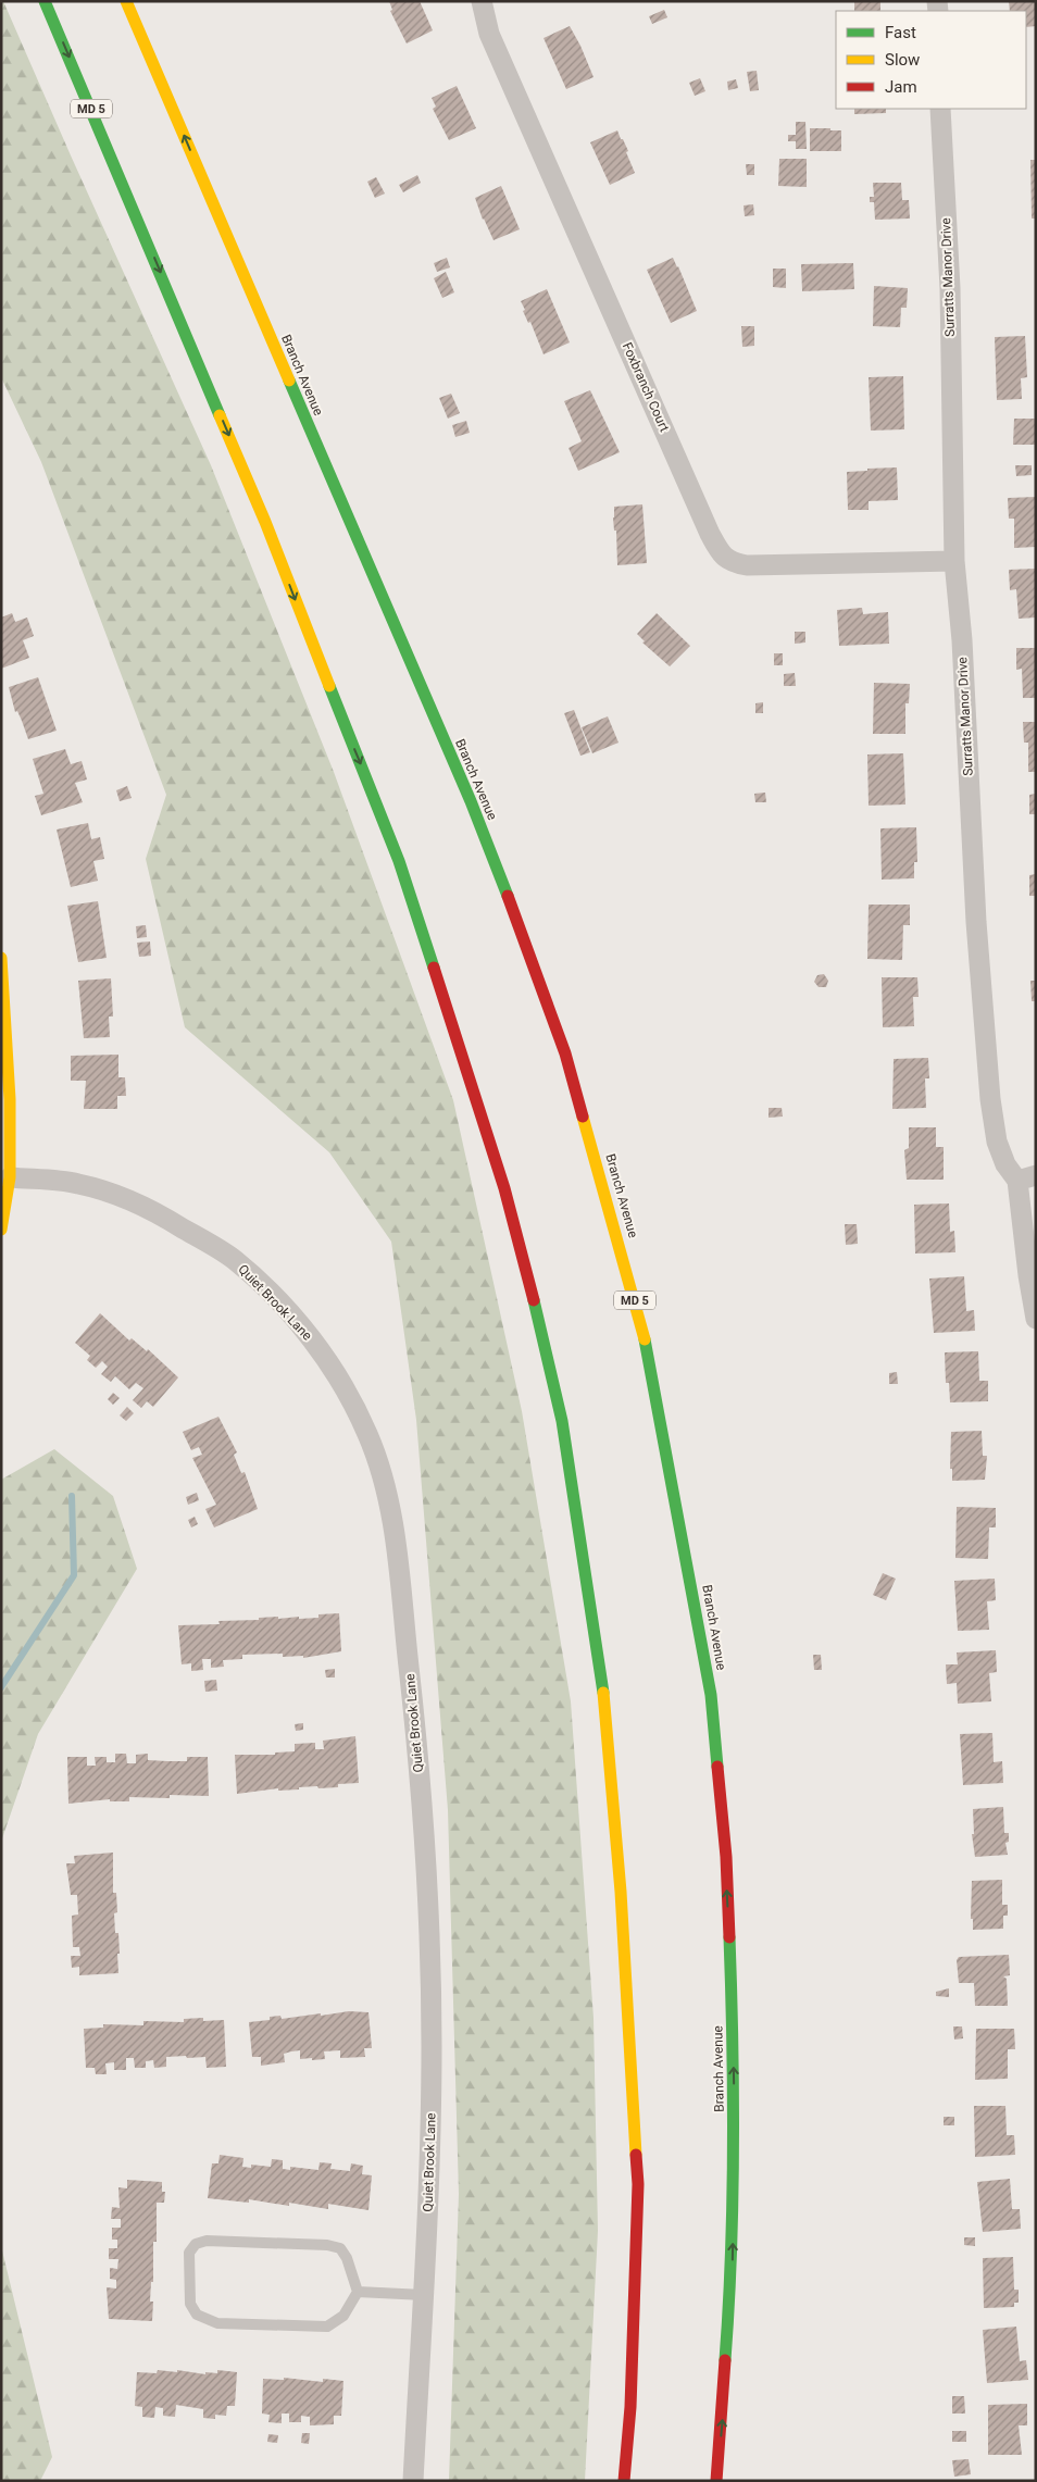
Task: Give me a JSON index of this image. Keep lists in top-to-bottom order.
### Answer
{
  "streets": {
    "main road": ["MD 5", "Branch Avenue"],
    "street": ["Surratts Manor Drive", "Foxbranch Court", "Quiet Brook Lane"]
  },
  "crossings": [
    ["Surratts Manor Drive", "Foxbranch Court"]
  ],
  "legend": ["Fast", "Slow", "Jam"]
}
